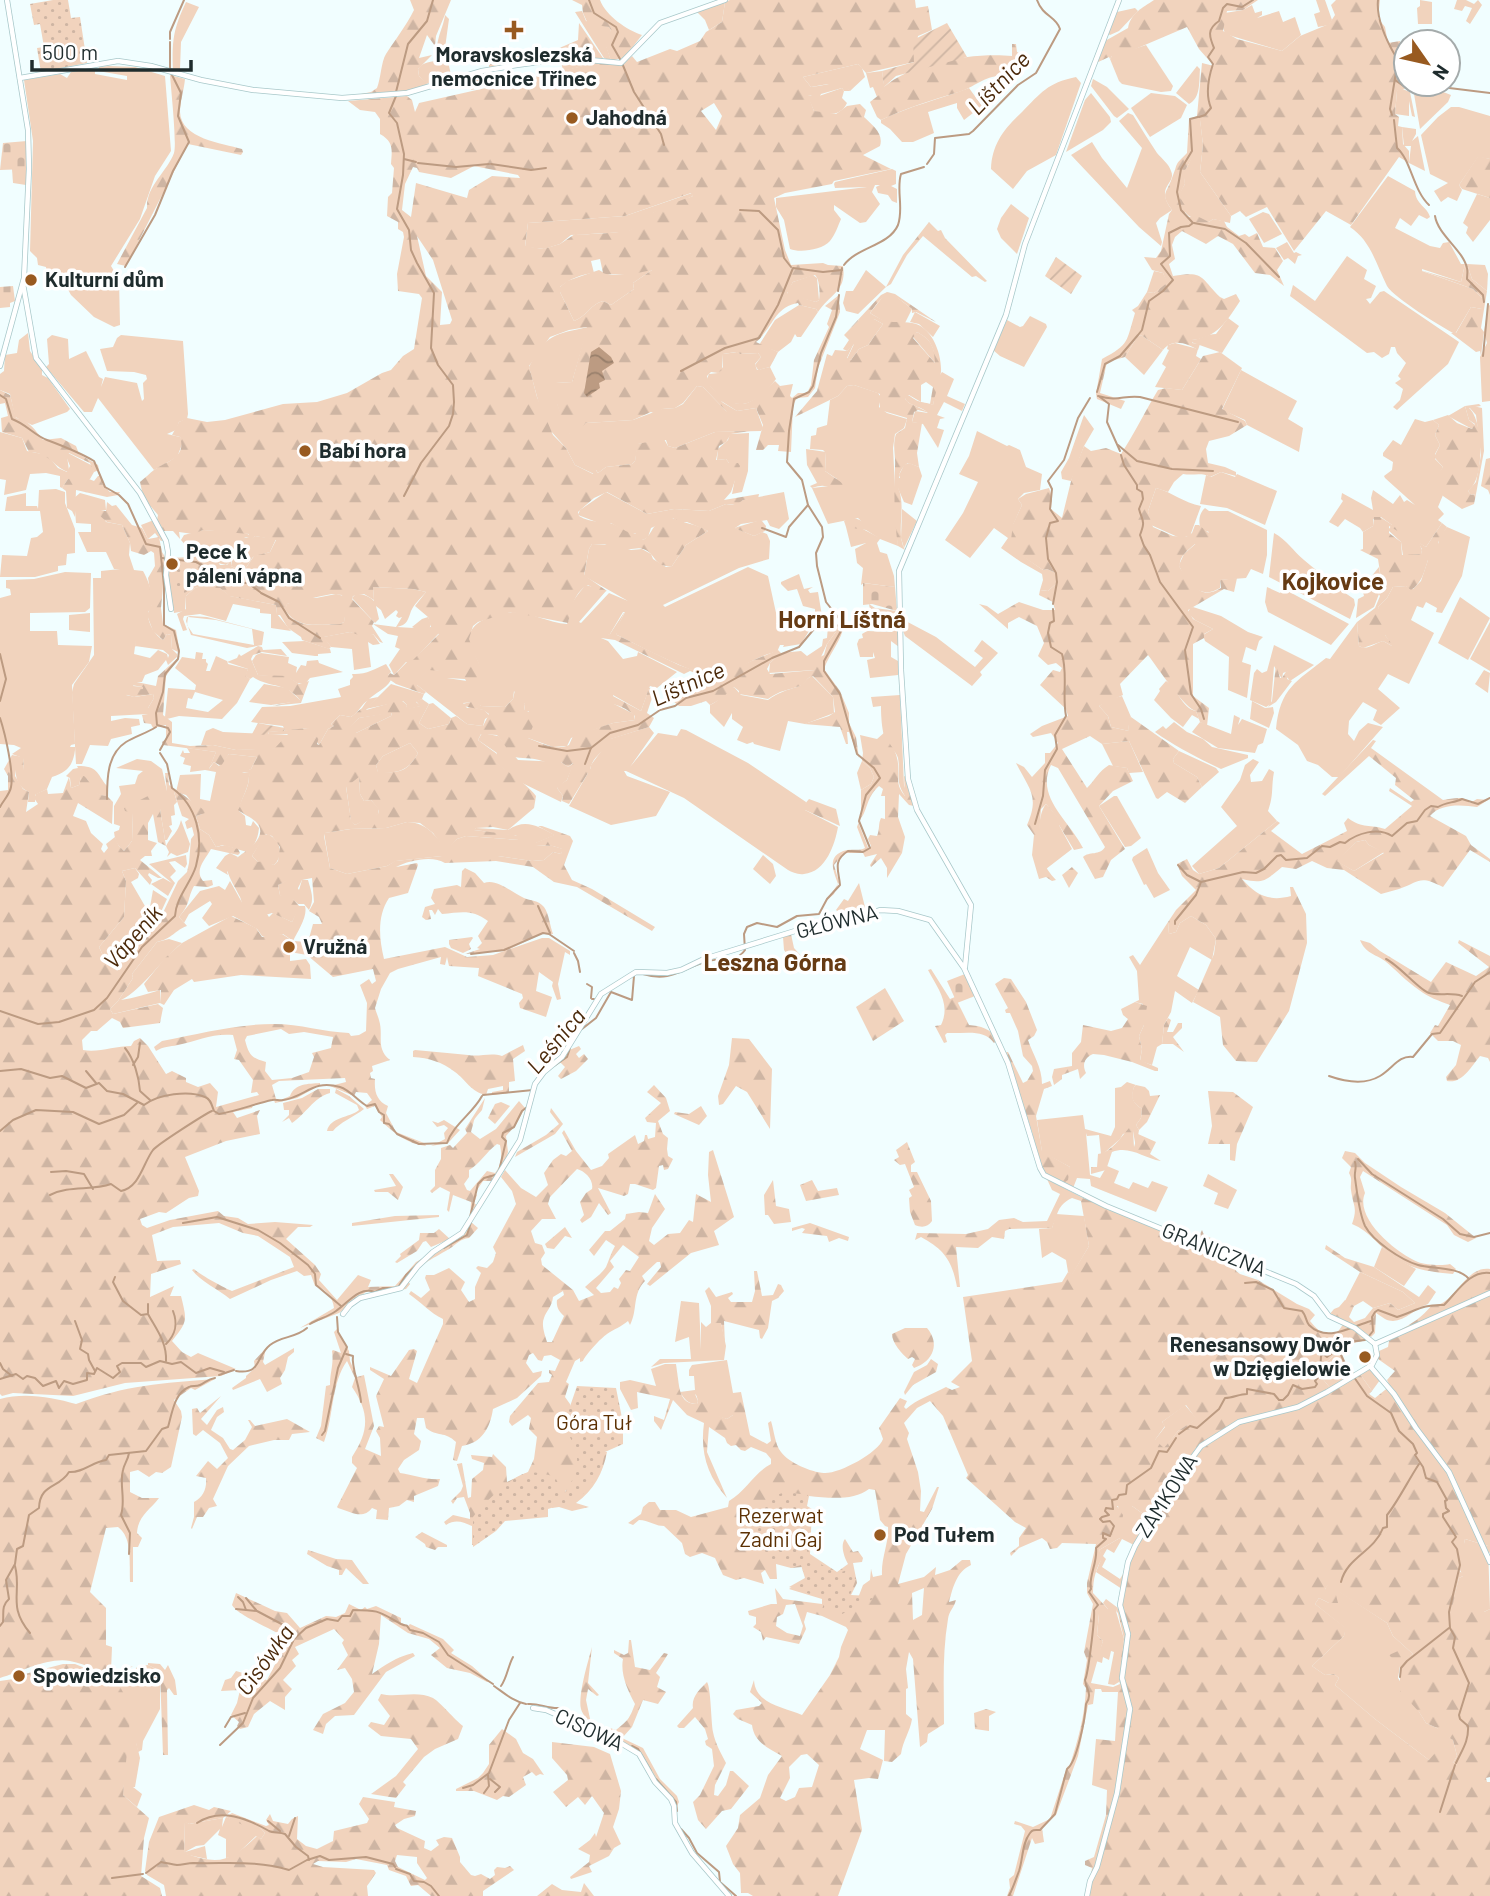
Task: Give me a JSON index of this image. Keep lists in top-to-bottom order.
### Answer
{
  "streets": {
    "street": [
      "GŁÓWNA",
      "GRANICZNA",
      "ZAMKOWA",
      "CISOWA"
    ]
  },
  "crossings": [
    ["GŁÓWNA", "GRANICZNA"]
  ],
  "districts": ["Kojkovice", "Horní Líštná", "Leszna Górna"],
  "water": [
    "Líštnice",
    "Vápeník",
    "Leśnica",
    "Cisówka"
  ],
  "parks": ["Góra Tuł", "Rezerwat Zadni Gaj"],
  "places": {
    "health": ["Moravskoslezská nemocnice Třinec"],
    "other": [
      "Jahodná",
      "Kulturní dům",
      "Babí hora",
      "Pece k pálení vápna",
      "Vružná",
      "Renesansowy Dwór w Dzięgielowie",
      "Pod Tułem",
      "Spowiedzisko"
    ]
  },
  "scale_bar": "500 m",
  "north": "bottom right"
}
